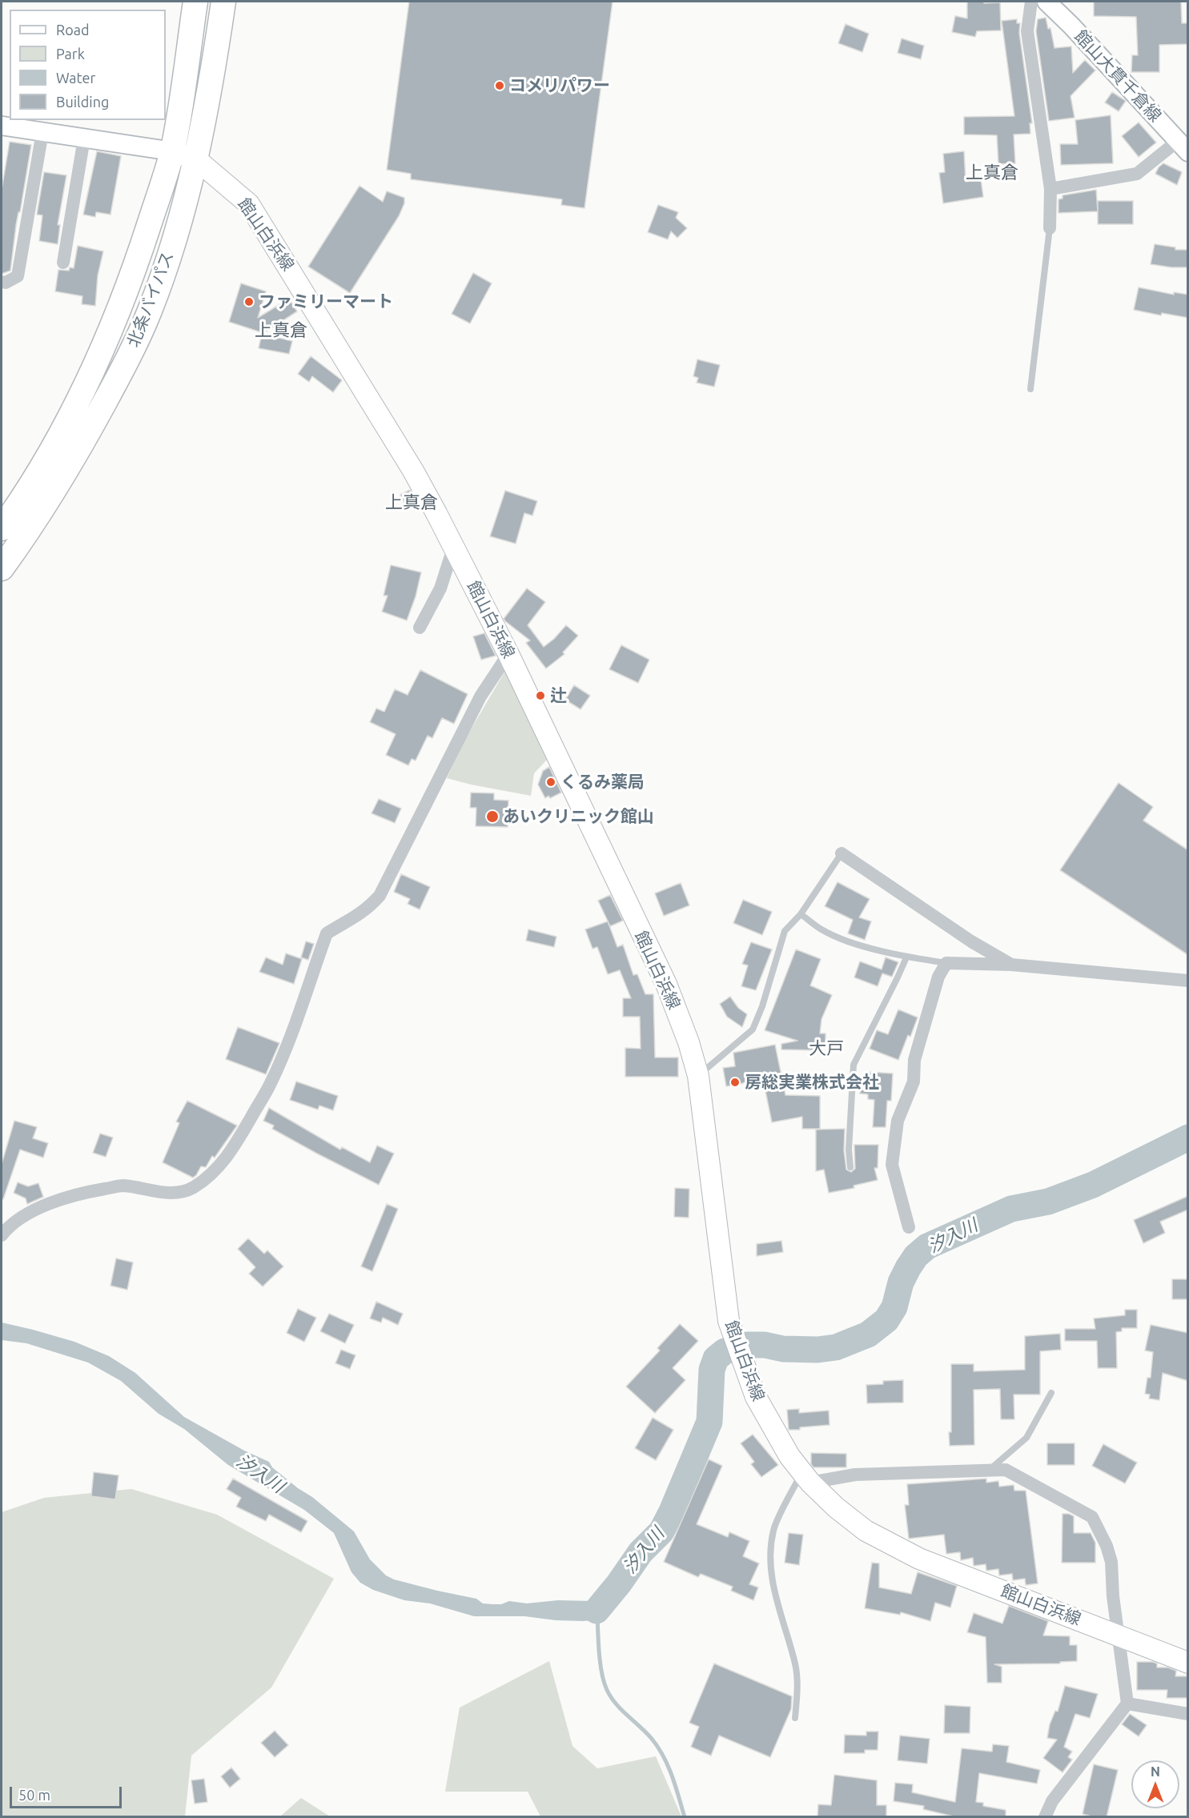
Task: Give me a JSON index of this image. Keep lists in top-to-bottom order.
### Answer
{
  "streets": {
    "highway": ["北条バイパス"],
    "main road": ["館山大貫千倉線", "館山白浜線"]
  },
  "crossings": [
    ["館山白浜線", "北条バイパス"]
  ],
  "districts": [
    "上真倉",
    "上真倉",
    "上真倉",
    "大戸"
  ],
  "water": ["汐入川"],
  "places": [
    "コメリパワー",
    "ファミリーマート",
    "辻",
    "くるみ薬局",
    "あいクリニック館山",
    "房総実業株式会社"
  ],
  "legend": [
    "Road",
    "Park",
    "Water",
    "Building"
  ],
  "scale_bar": "50 m",
  "north": "top"
}
